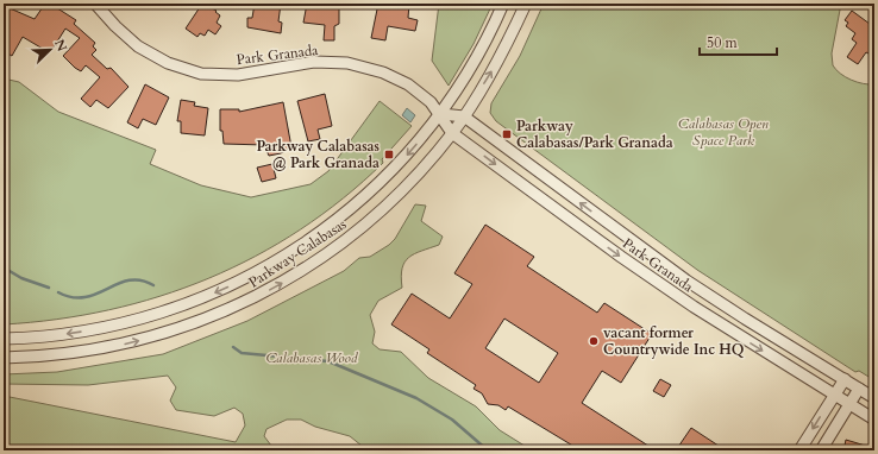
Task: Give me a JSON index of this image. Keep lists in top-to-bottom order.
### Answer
{
  "streets": {
    "street": ["Park Granada", "Parkway Calabasas"]
  },
  "crossings": [
    ["Park Granada", "Parkway Calabasas"]
  ],
  "parks": ["Calabasas Open Space Park", "Calabasas Wood"],
  "places": {
    "transit": ["Parkway Calabasas/Park Granada", "Parkway Calabasas @ Park Granada"],
    "other": ["vacant former Countrywide Inc HQ"]
  },
  "scale_bar": "50 m",
  "north": "top right"
}
